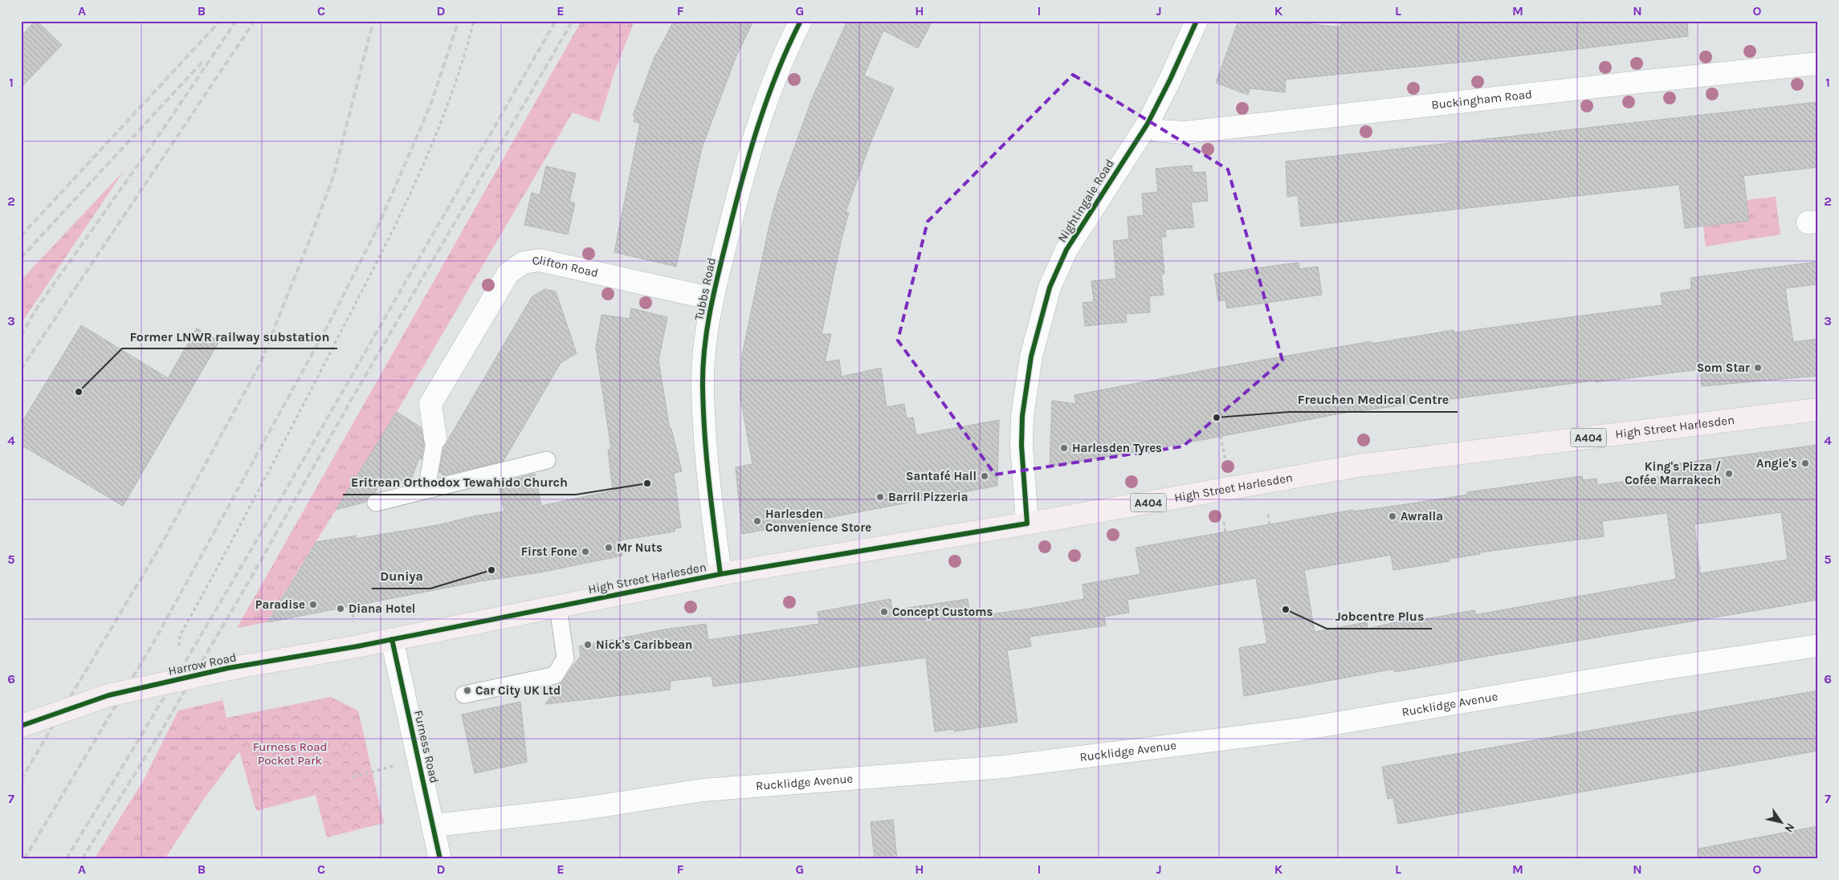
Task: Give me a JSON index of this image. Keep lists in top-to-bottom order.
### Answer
{
  "streets": {
    "main road": ["High Street Harlesden", "A404", "Harrow Road"],
    "street": [
      "Buckingham Road",
      "Nightingale Road",
      "Clifton Road",
      "Tubbs Road",
      "Rucklidge Avenue",
      "Furness Road"
    ]
  },
  "crossings": [
    ["Buckingham Road", "Nightingale Road"],
    ["Nightingale Road", "High Street Harlesden"],
    ["Clifton Road", "Tubbs Road"],
    ["Tubbs Road", "High Street Harlesden"],
    ["High Street Harlesden", "Harrow Road"],
    ["High Street Harlesden", "Furness Road"],
    ["Harrow Road", "Furness Road"],
    ["Rucklidge Avenue", "Furness Road"]
  ],
  "parks": ["Furness Road Pocket Park"],
  "places": [
    "Som Star",
    "Former LNWR railway substation",
    "Freuchen Medical Centre",
    "Harlesden Tyres",
    "Angie's",
    "King's Pizza / Cofée Marrakech",
    "Santafé Hall",
    "Eritrean Orthodox Tewahido Church",
    "Barril Pizzeria",
    "Awralla",
    "Harlesden Convenience Store",
    "Mr Nuts",
    "First Fone",
    "Duniya",
    "Paradise",
    "Diana Hotel",
    "Jobcentre Plus",
    "Concept Customs",
    "Nick's Caribbean",
    "Car City UK Ltd"
  ],
  "north": "bottom right",
  "grid": {
    "columns": [
      "A",
      "B",
      "C",
      "D",
      "E",
      "F",
      "G",
      "H",
      "I",
      "J",
      "K",
      "L",
      "M",
      "N",
      "O"
    ],
    "rows": [
      "1",
      "2",
      "3",
      "4",
      "5",
      "6",
      "7"
    ]
  }
}
